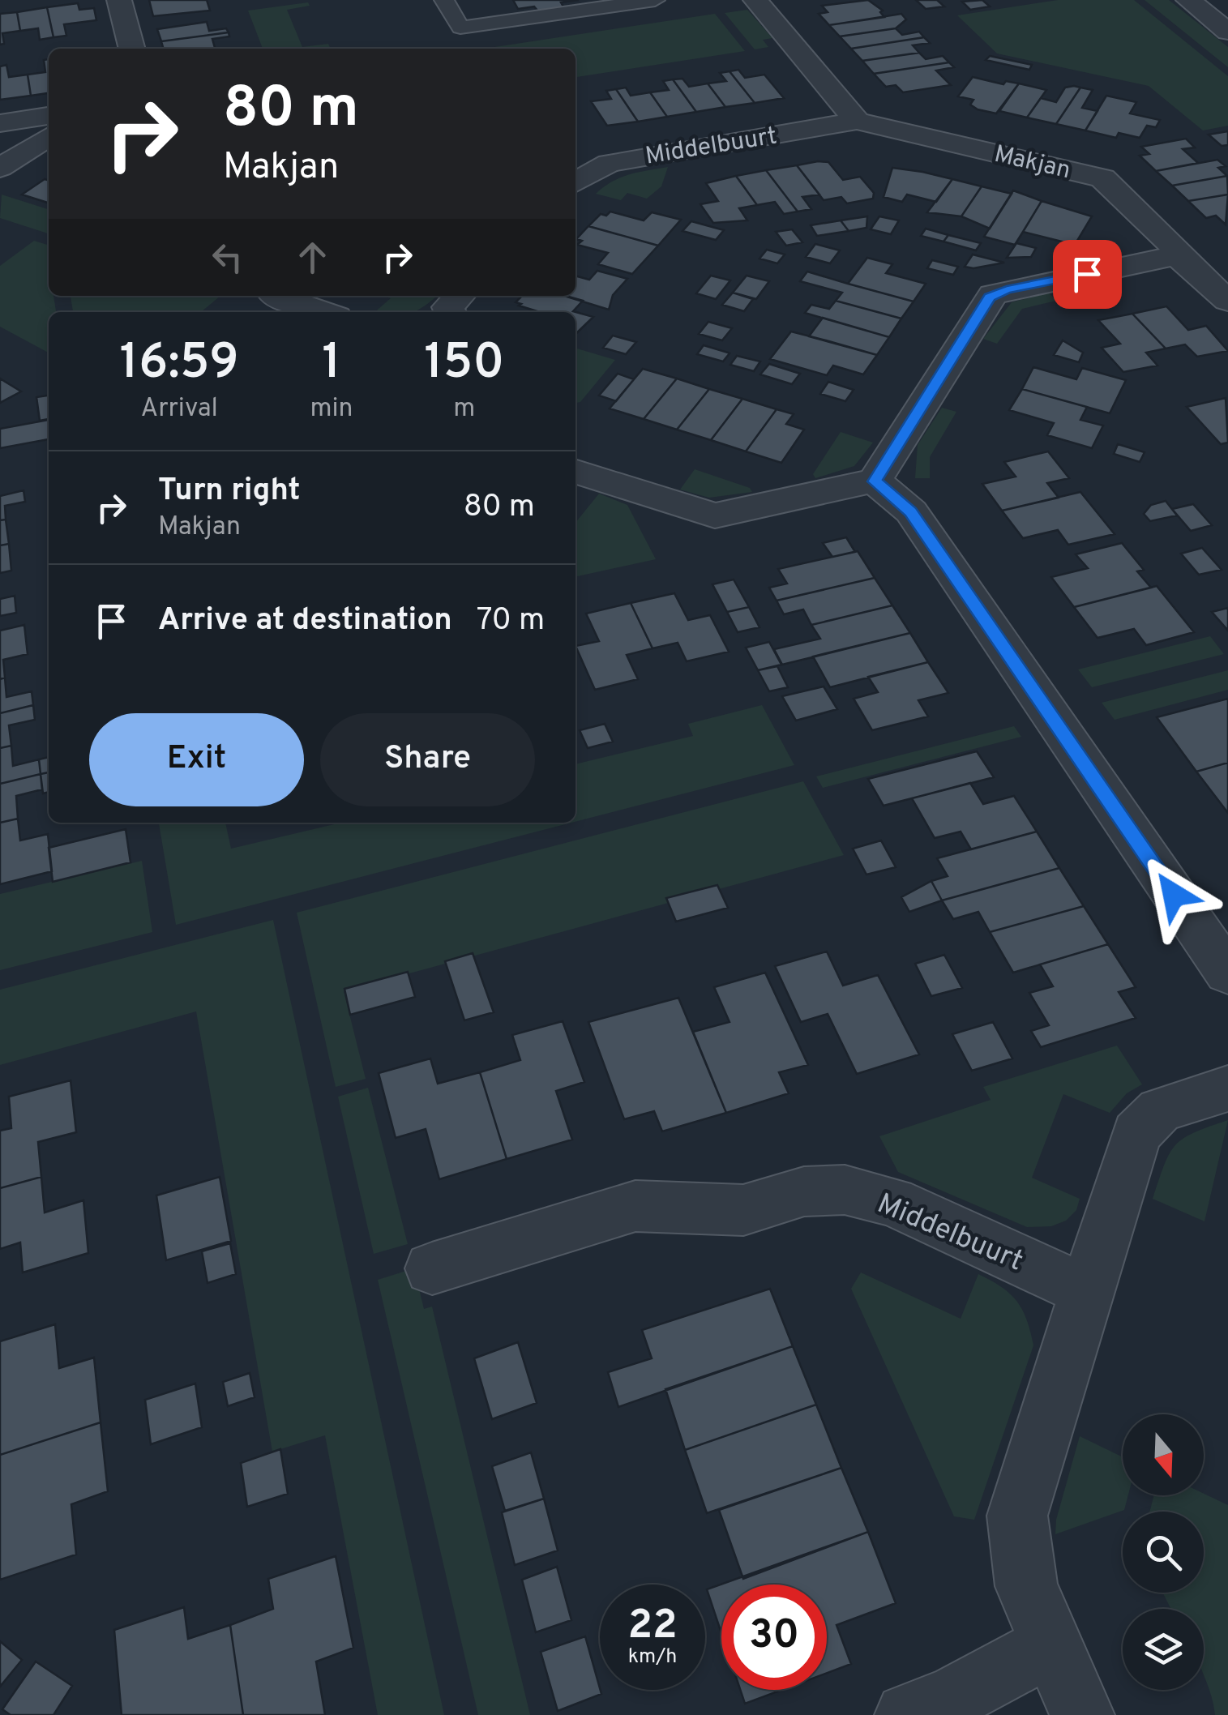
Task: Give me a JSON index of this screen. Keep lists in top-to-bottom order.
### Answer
{
  "streets": {
    "street": ["Middelbuurt", "Makjan"]
  },
  "crossings": [
    ["Middelbuurt", "Makjan"]
  ],
  "north": "bottom",
  "page": {
    "turn": ["80 m", "Makjan"],
    "eta": [
      "16:59",
      "Arrival",
      "1",
      "min",
      "150",
      "m"
    ],
    "list": [
      {
        "name": "Turn right",
        "note": "Makjan",
        "value": "80 m"
      },
      {
        "name": "Arrive at destination",
        "value": "70 m"
      }
    ],
    "buttons": ["Exit", "Share"],
    "speed": "22 km/h",
    "limit": "30"
  }
}
